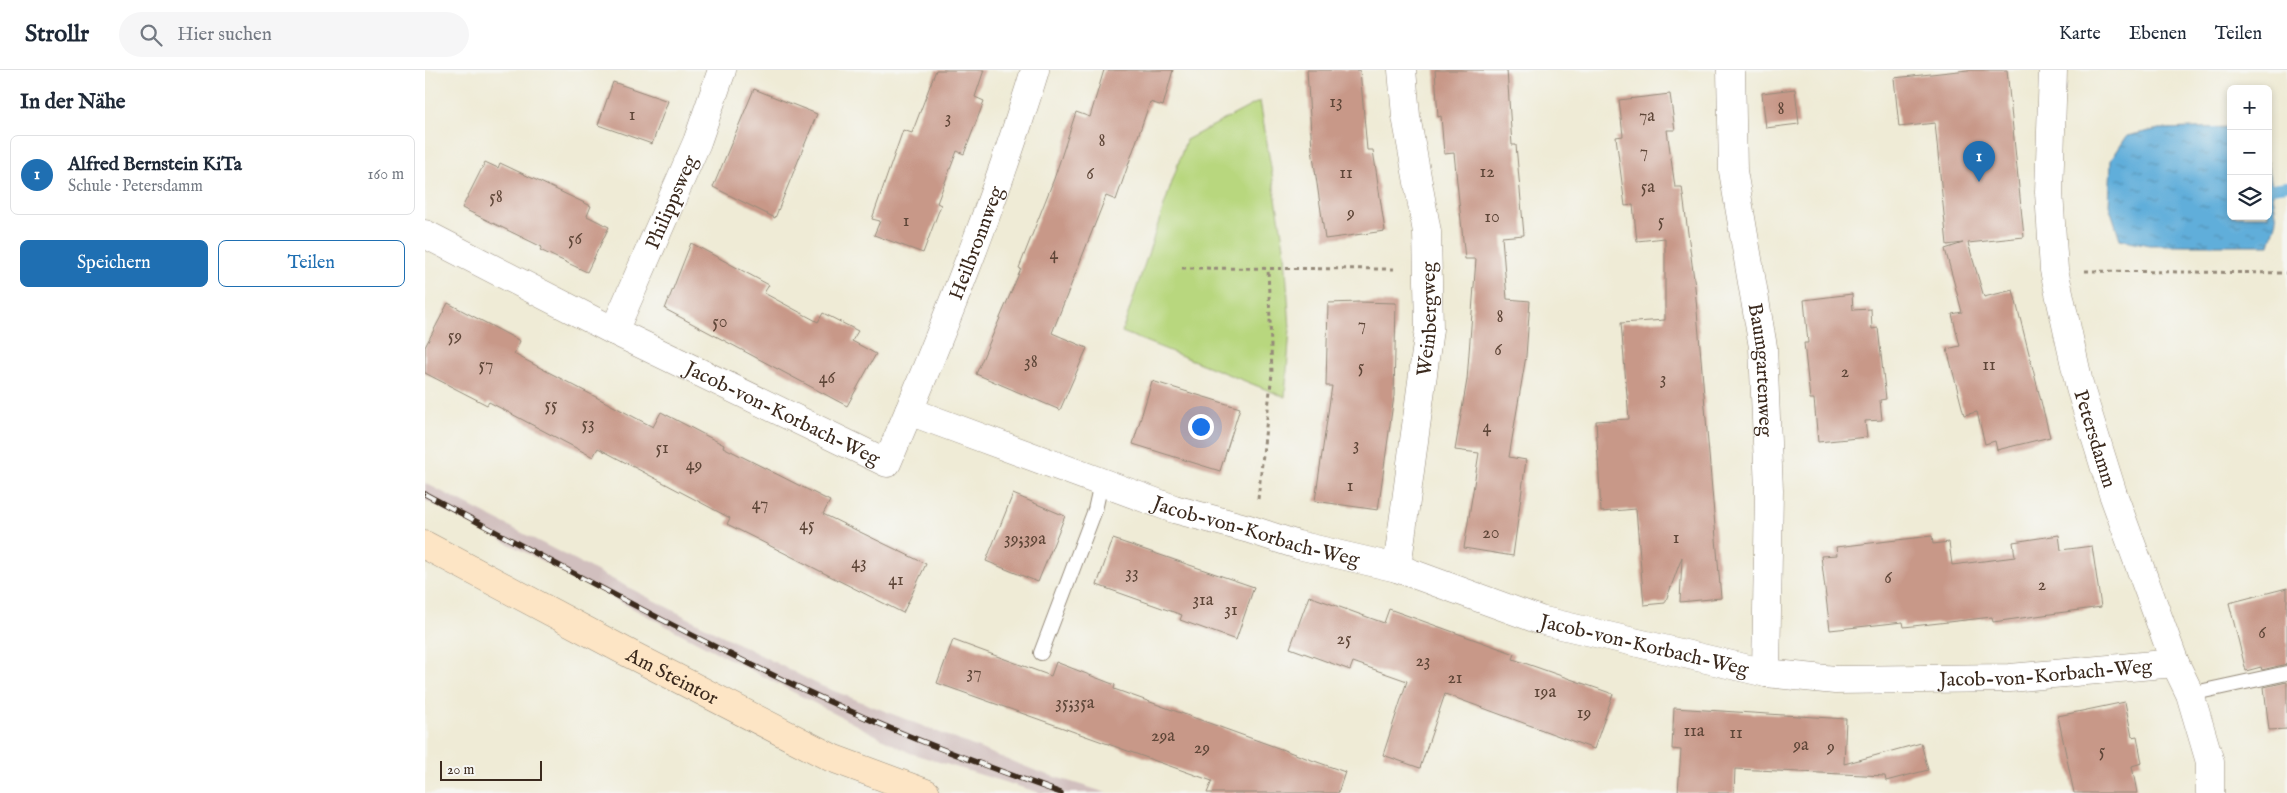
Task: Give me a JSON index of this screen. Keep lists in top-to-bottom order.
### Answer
{
  "streets": {
    "street": [
      "Philippsweg",
      "Heilbronnweg",
      "Weinbergweg",
      "Baumgartenweg",
      "Jacob-von-Korbach-Weg",
      "Petersdamm",
      "Am Steintor"
    ]
  },
  "crossings": [
    ["Philippsweg", "Jacob-von-Korbach-Weg"],
    ["Heilbronnweg", "Jacob-von-Korbach-Weg"],
    ["Weinbergweg", "Jacob-von-Korbach-Weg"],
    ["Baumgartenweg", "Jacob-von-Korbach-Weg"],
    ["Jacob-von-Korbach-Weg", "Petersdamm"]
  ],
  "house_numbers": [
    "13",
    "8",
    "1",
    "7a",
    "3",
    "8",
    "7",
    "12",
    "11",
    "6",
    "5a",
    "58",
    "9",
    "10",
    "1",
    "5",
    "56",
    "4",
    "8",
    "50",
    "7",
    "59",
    "6",
    "38",
    "57",
    "11",
    "5",
    "2",
    "46",
    "3",
    "55",
    "53",
    "4",
    "3",
    "51",
    "49",
    "1",
    "47",
    "45",
    "20",
    "1",
    "39;39a",
    "43",
    "33",
    "6",
    "41",
    "2",
    "31a",
    "31",
    "6",
    "25",
    "23",
    "37",
    "21",
    "19a",
    "35;35a",
    "19",
    "11a",
    "11",
    "29a",
    "9a",
    "9",
    "29",
    "5"
  ],
  "scale_bar": "20 m",
  "page": {
    "header": "Strollr",
    "search": "Hier suchen",
    "nav": ["Karte", "Ebenen", "Teilen"],
    "heading": "In der Nähe",
    "map_buttons": ["+", "−"],
    "list": [
      {
        "mark": "1",
        "name": "Alfred Bernstein KiTa",
        "note": "Schule · Petersdamm",
        "value": "160 m"
      }
    ],
    "pins": "1",
    "buttons": ["Speichern", "Teilen"],
    "scale": "20 m"
  }
}
